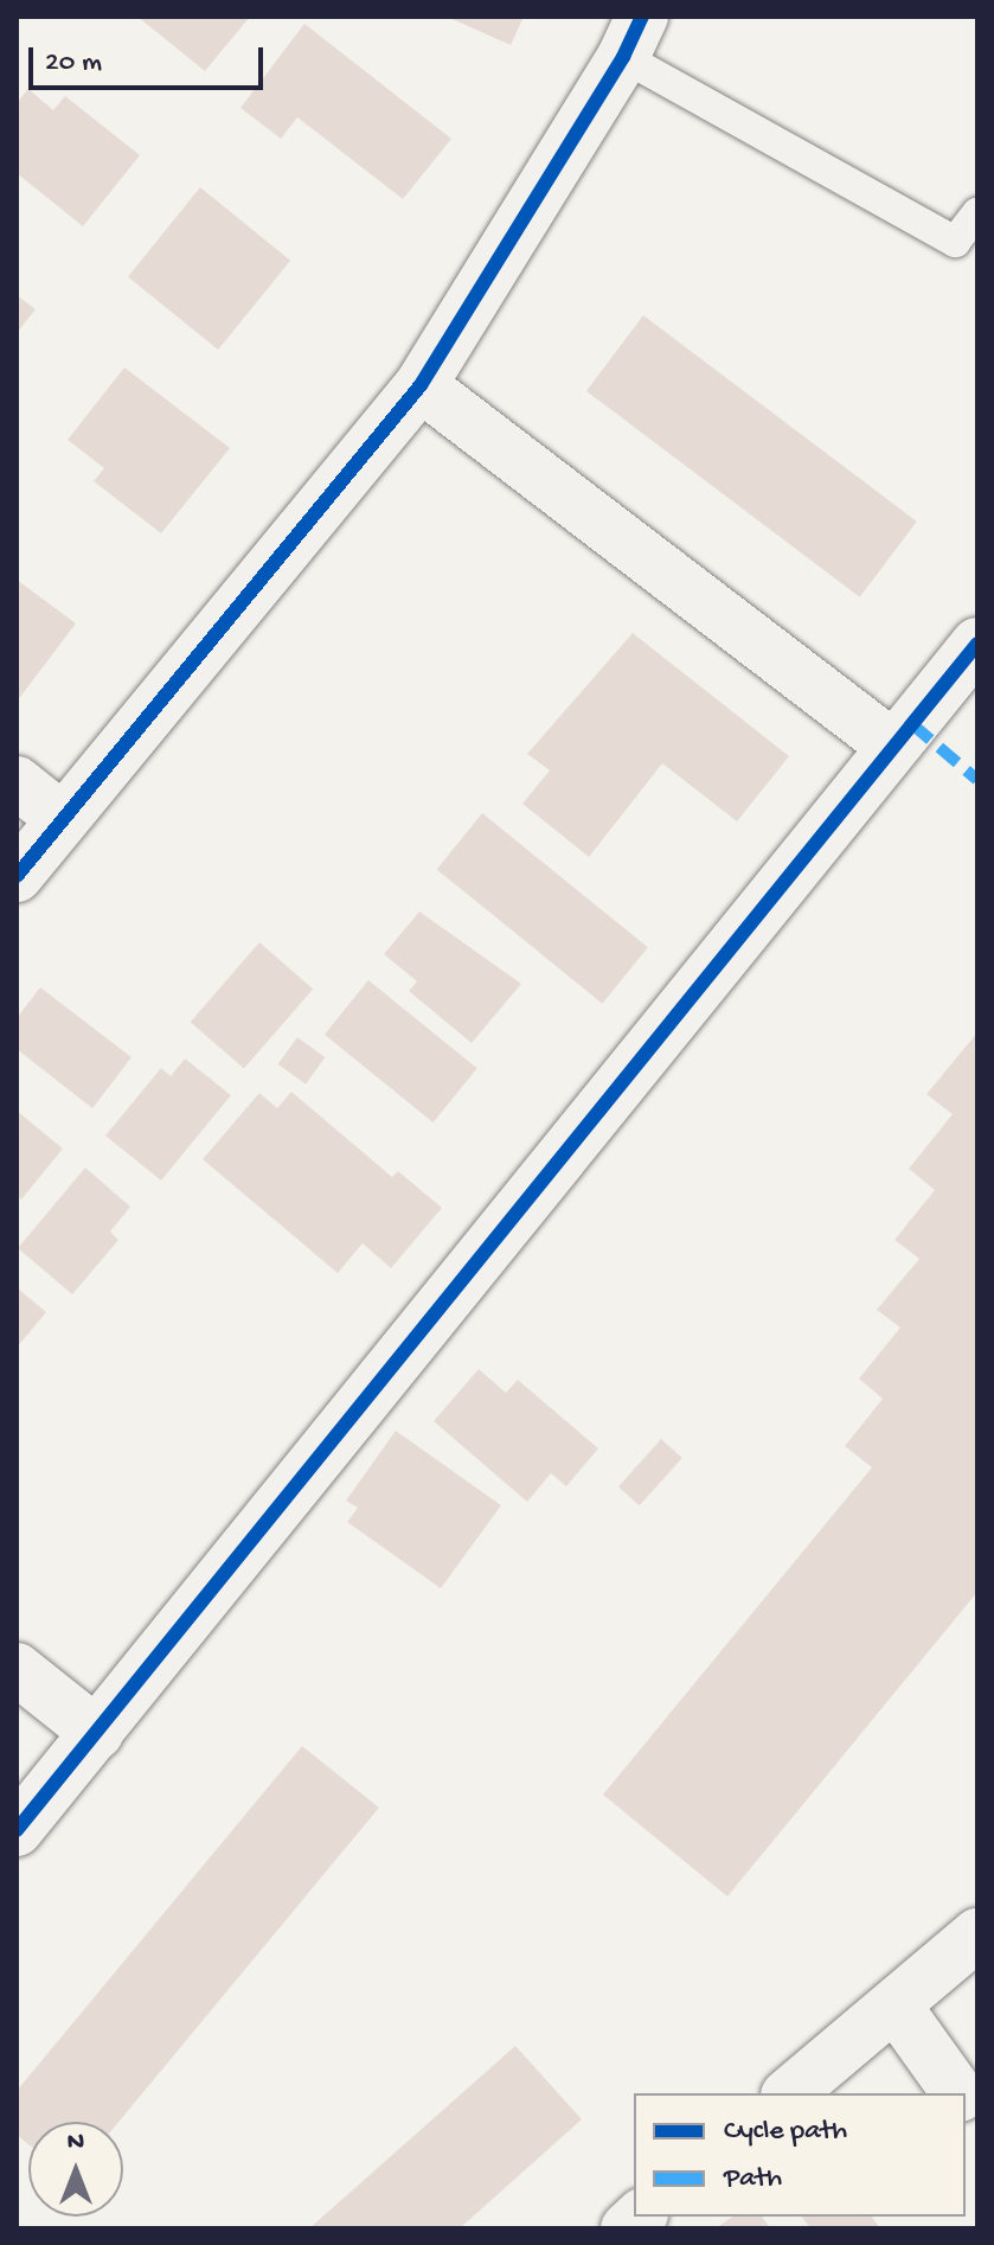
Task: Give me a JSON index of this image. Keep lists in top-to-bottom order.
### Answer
{
  "legend": ["Cycle path", "Path"],
  "scale_bar": "20 m",
  "north": "top"
}
